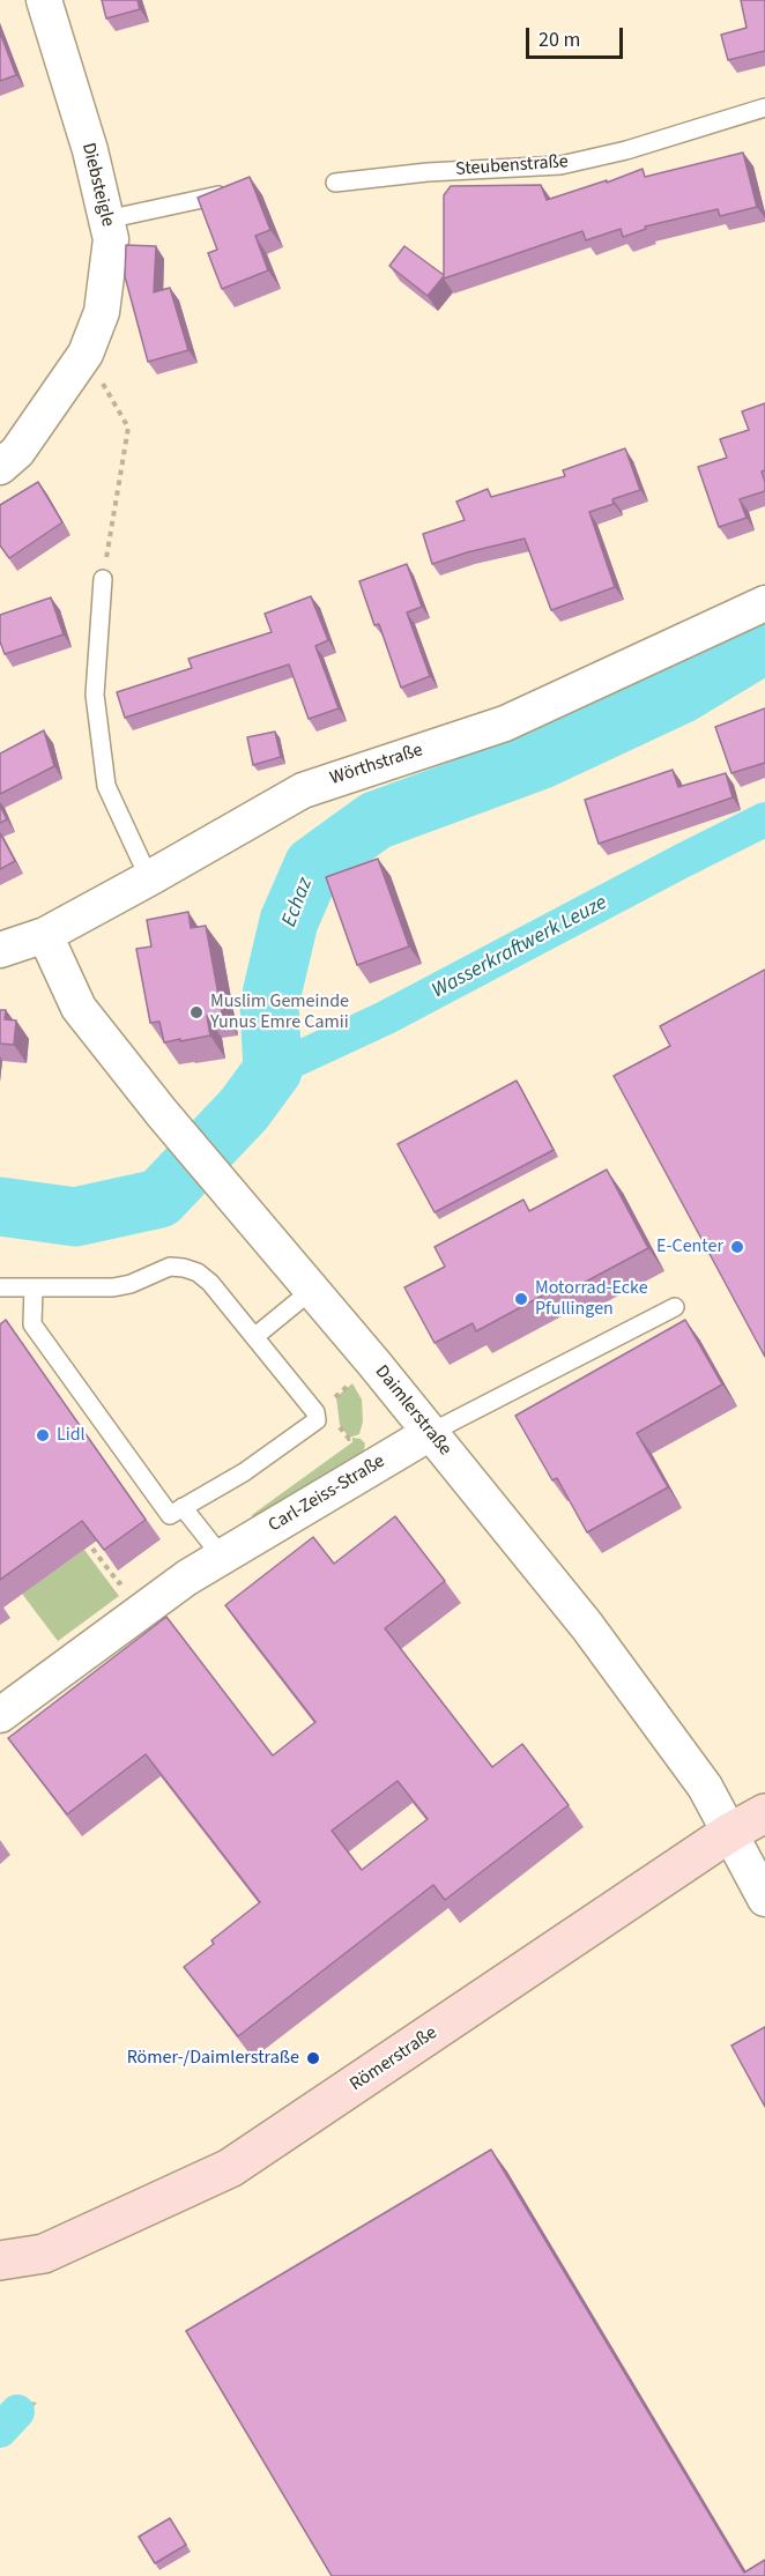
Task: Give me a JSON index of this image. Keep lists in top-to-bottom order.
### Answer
{
  "streets": {
    "main road": ["Römerstraße"],
    "street": [
      "Diebsteigle",
      "Wörthstraße",
      "Daimlerstraße",
      "Carl-Zeiss-Straße"
    ],
    "lane": ["Steubenstraße"]
  },
  "crossings": [
    ["Wörthstraße", "Daimlerstraße"],
    ["Daimlerstraße", "Carl-Zeiss-Straße"],
    ["Daimlerstraße", "Römerstraße"]
  ],
  "water": ["Echaz", "Wasserkraftwerk Leuze"],
  "places": [
    "Muslim Gemeinde Yunus Emre Camii",
    "E-Center",
    "Motorrad-Ecke Pfullingen",
    "Lidl",
    "Römer-/Daimlerstraße"
  ],
  "scale_bar": "20 m"
}
